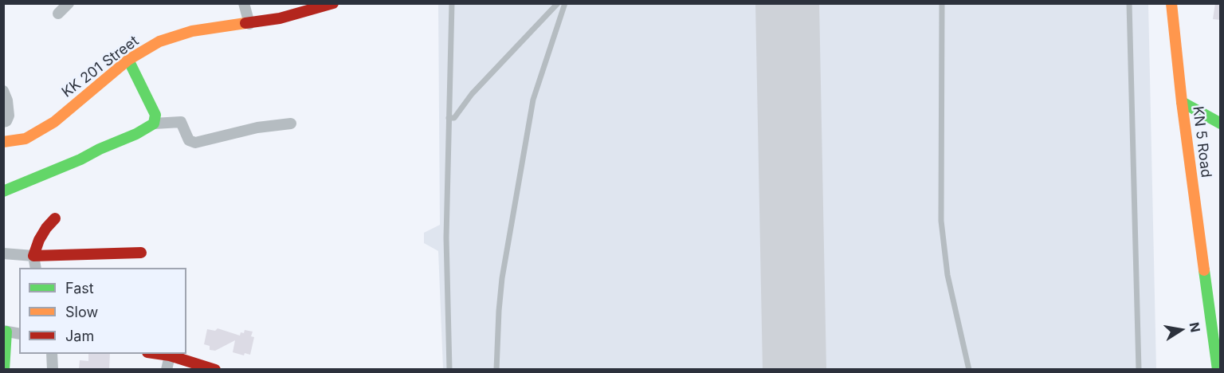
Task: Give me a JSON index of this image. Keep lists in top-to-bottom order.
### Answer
{
  "streets": {
    "main road": ["KK 201 Street", "KN 5 Road"]
  },
  "legend": ["Fast", "Slow", "Jam"],
  "north": "right"
}
